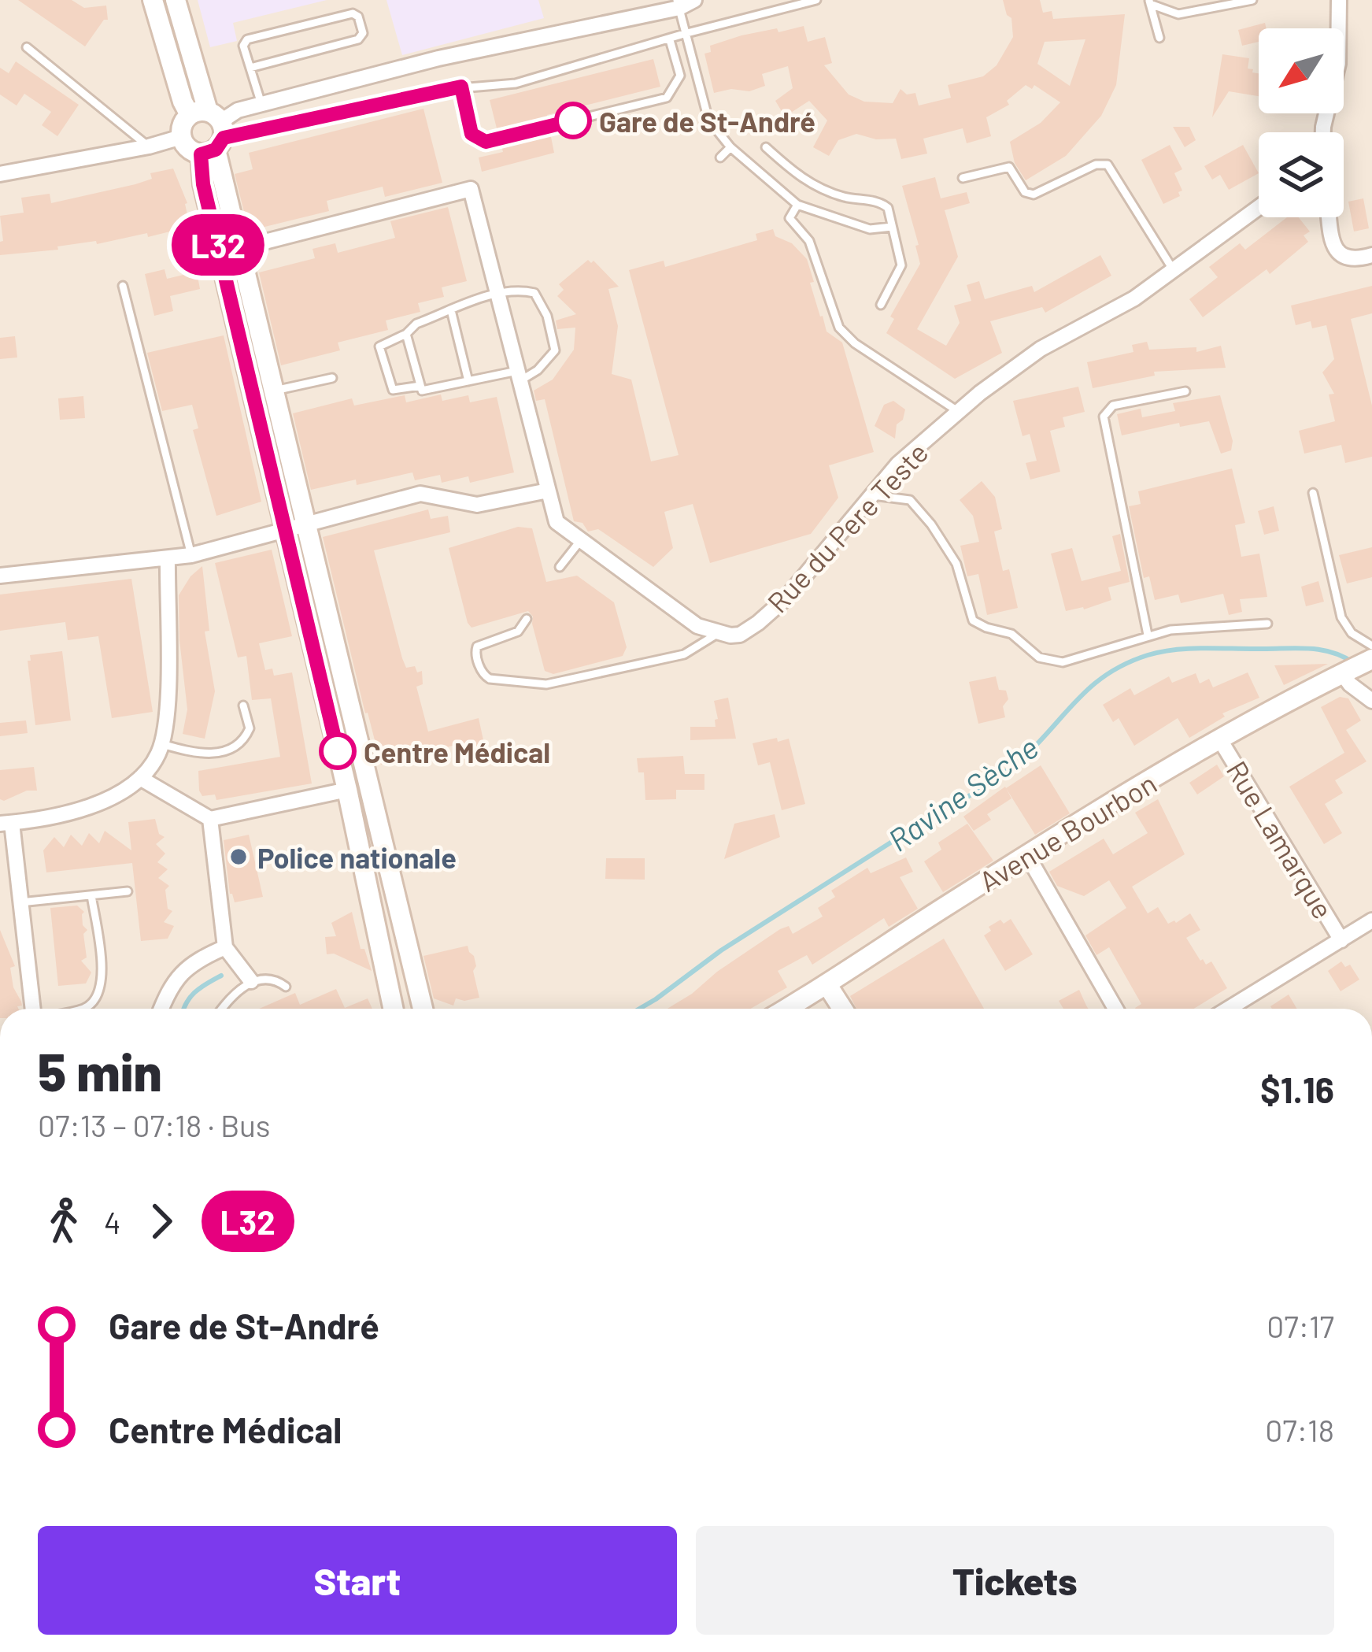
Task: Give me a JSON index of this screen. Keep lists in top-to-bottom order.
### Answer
{
  "streets": {
    "main road": ["Avenue Bourbon"],
    "street": ["Rue du Pere Teste", "Rue Lamarque"]
  },
  "crossings": [
    ["Avenue Bourbon", "Rue Lamarque"]
  ],
  "water": ["Ravine Sèche"],
  "places": ["Gare de St-André", "Centre Médical", "Police nationale"],
  "lines": ["bus line L32"],
  "north": "bottom left",
  "page": {
    "on_map": "L32",
    "heading": ["5 min", "07:13 – 07:18 · Bus", "$1.16"],
    "legs": ["4", "L32"],
    "list": [
      {
        "name": "Gare de St-André",
        "value": "07:17"
      },
      {
        "name": "Centre Médical",
        "value": "07:18"
      }
    ],
    "buttons": ["Start", "Tickets"]
  }
}
